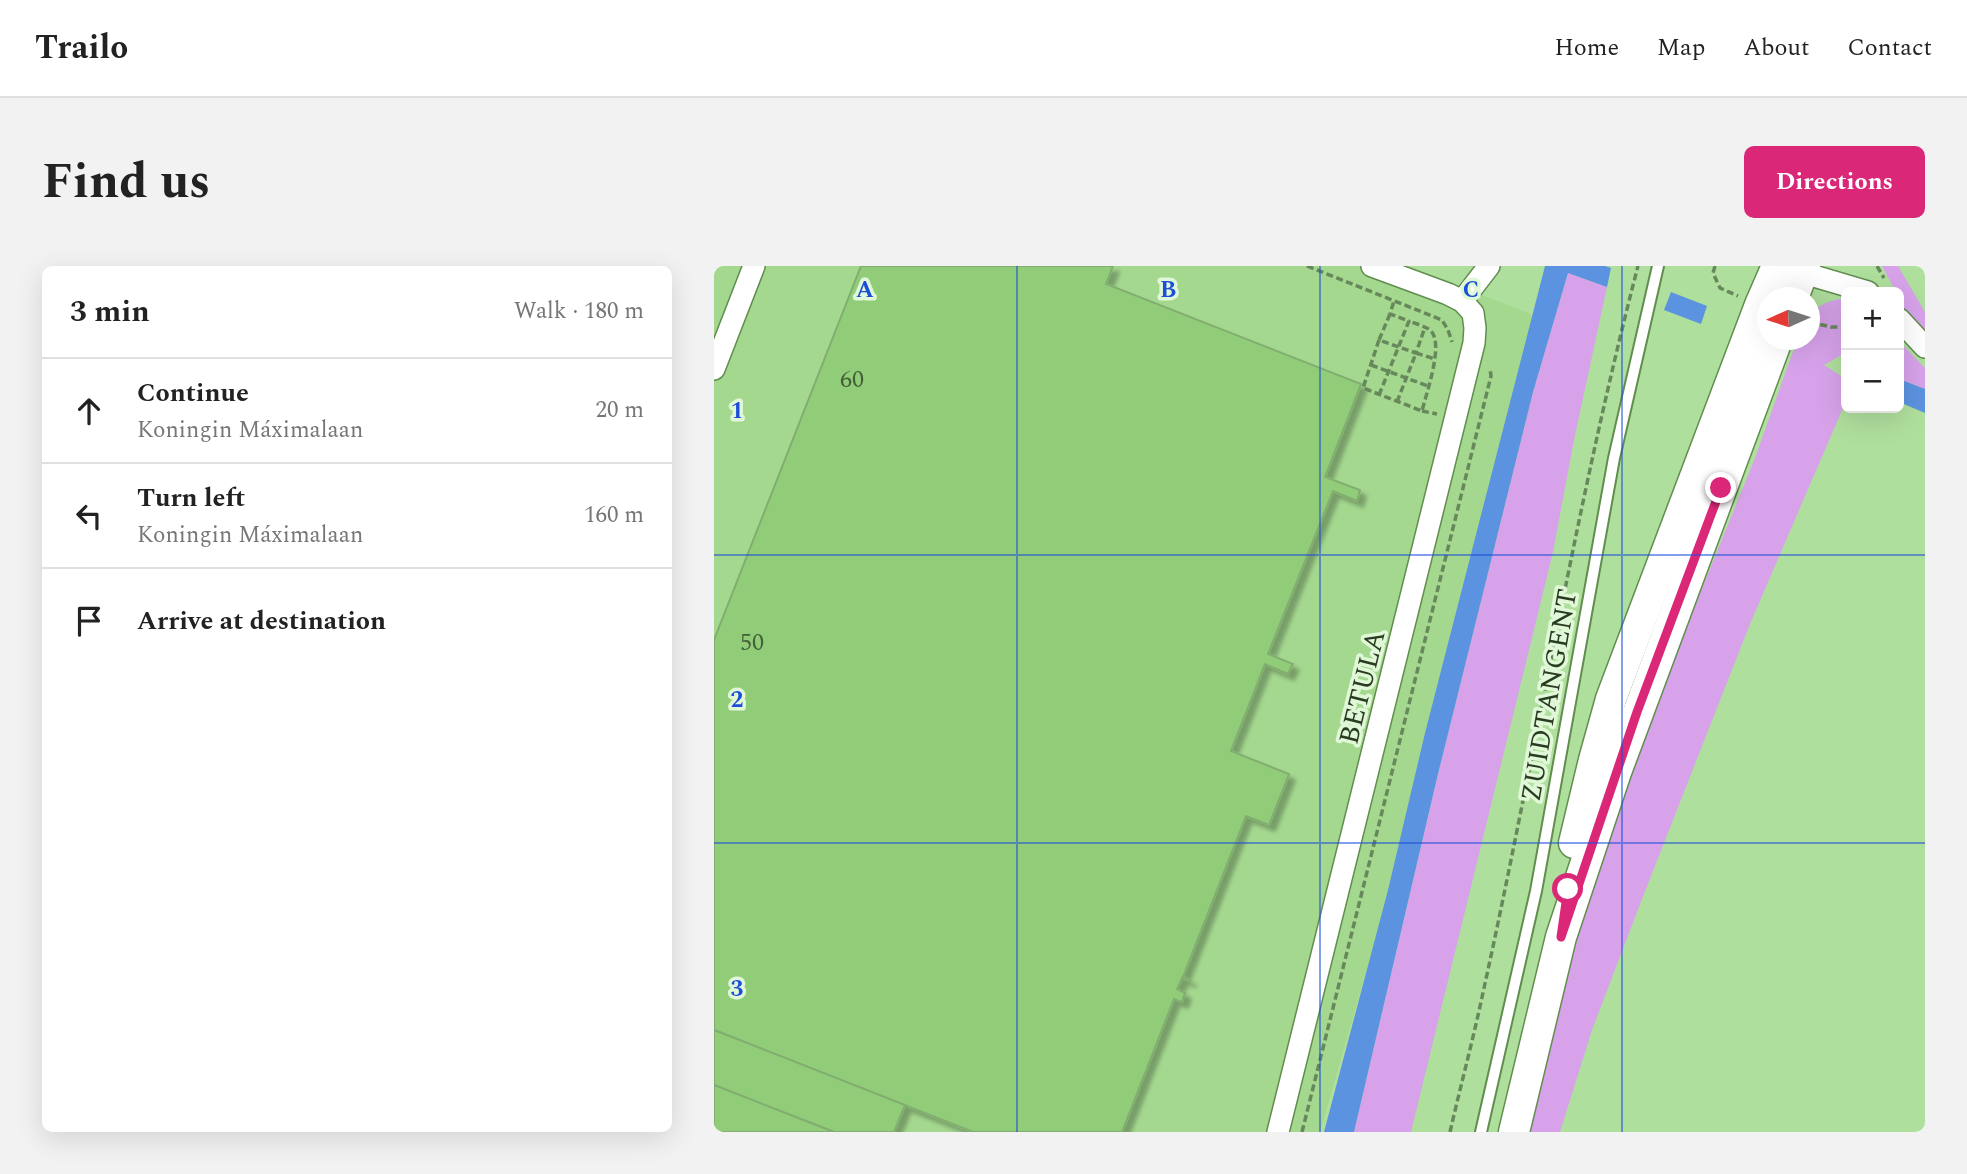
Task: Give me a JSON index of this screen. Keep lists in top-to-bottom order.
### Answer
{
  "streets": {
    "street": ["BETULA"],
    "lane": ["ZUIDTANGENT"]
  },
  "house_numbers": ["60", "50"],
  "north": "left",
  "page": {
    "header": "Trailo",
    "nav": [
      "Home",
      "Map",
      "About",
      "Contact"
    ],
    "title": "Find us",
    "buttons": "Directions",
    "heading": ["3 min", "Walk · 180 m"],
    "map_buttons": ["+", "−"],
    "list": [
      ["Continue", "Koningin Máximalaan", "20 m"],
      ["Turn left", "Koningin Máximalaan", "160 m"],
      "Arrive at destination"
    ]
  },
  "grid": {
    "columns": ["A", "B", "C"],
    "rows": ["1", "2", "3"]
  }
}
